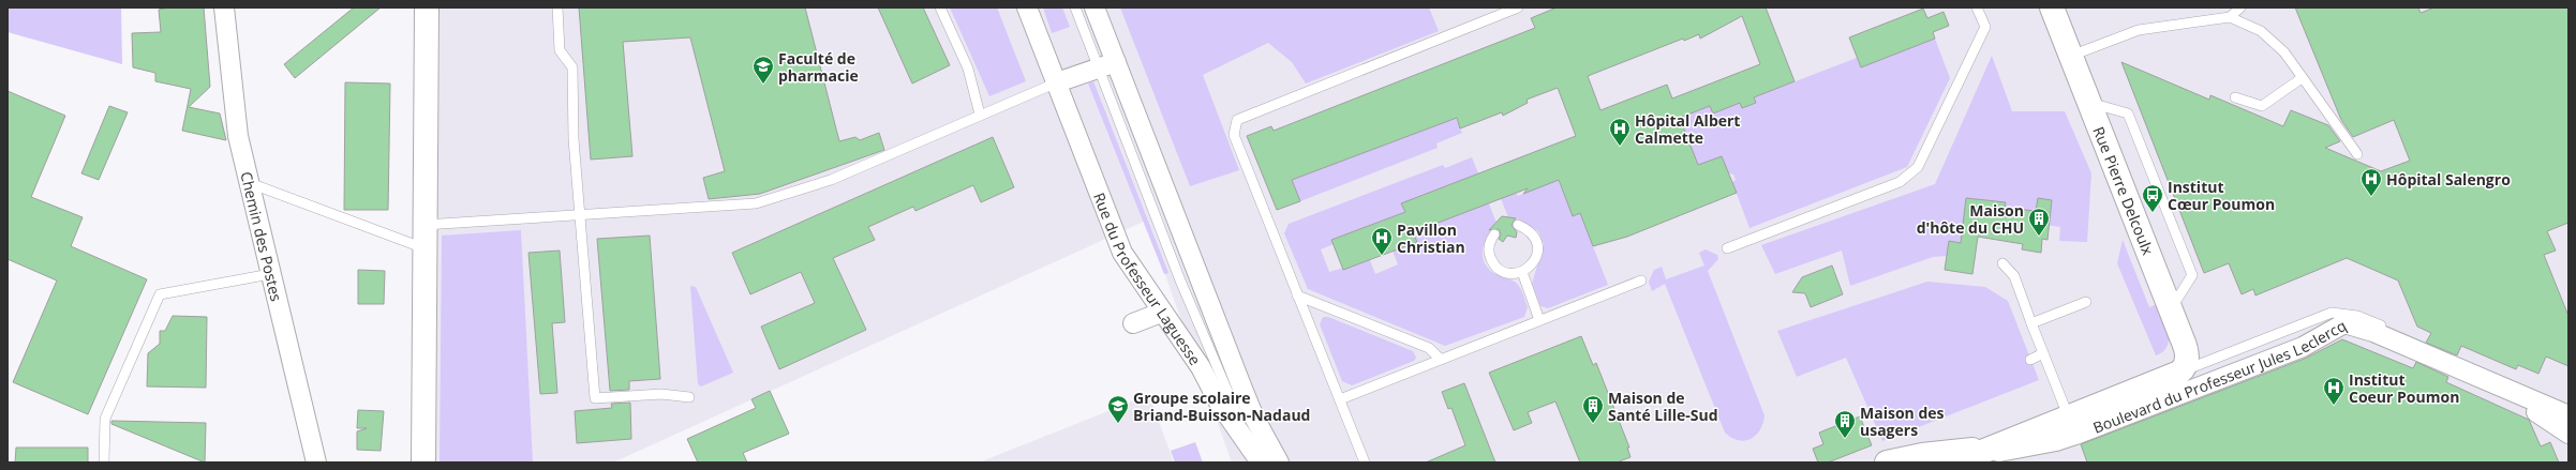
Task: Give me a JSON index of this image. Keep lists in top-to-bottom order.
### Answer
{
  "streets": {
    "street": [
      "Rue Pierre Delcoulx",
      "Chemin des Postes",
      "Rue du Professeur Laguesse",
      "Boulevard du Professeur Jules Leclercq"
    ]
  },
  "crossings": [
    ["Rue Pierre Delcoulx", "Boulevard du Professeur Jules Leclercq"]
  ],
  "places": {
    "school or university": ["Faculté de pharmacie", "Groupe scolaire Briand-Buisson-Nadaud"],
    "hospital": [
      "Hôpital Albert Calmette",
      "Hôpital Salengro",
      "Pavillon Christian",
      "Institut Coeur Poumon"
    ],
    "bus stop": ["Institut Cœur Poumon"],
    "building": ["Maison d'hôte du CHU", "Maison de Santé Lille-Sud", "Maison des usagers"]
  }
}
